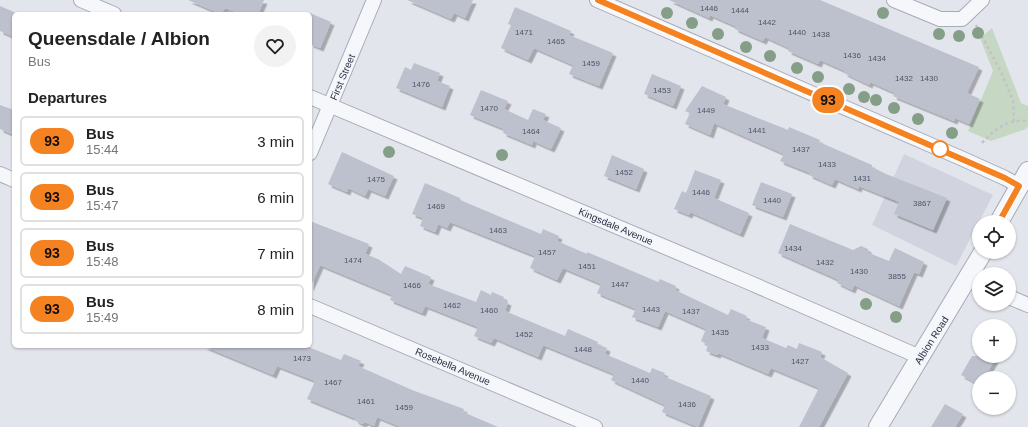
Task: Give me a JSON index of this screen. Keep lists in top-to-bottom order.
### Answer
{
  "streets": {
    "street": [
      "First Street",
      "Kingsdale Avenue",
      "Albion Road",
      "Rosebella Avenue"
    ]
  },
  "crossings": [
    ["First Street", "Kingsdale Avenue"],
    ["Kingsdale Avenue", "Albion Road"]
  ],
  "lines": ["bus line 93"],
  "house_numbers": [
    "1446",
    "1444",
    "1442",
    "1471",
    "1440",
    "1438",
    "1465",
    "1436",
    "1434",
    "1459",
    "1432",
    "1430",
    "1476",
    "1453",
    "1470",
    "1449",
    "1441",
    "1464",
    "1437",
    "1433",
    "1452",
    "1431",
    "1475",
    "1446",
    "1440",
    "3867",
    "1469",
    "1463",
    "1434",
    "1457",
    "1474",
    "1432",
    "1451",
    "1430",
    "3855",
    "1447",
    "1466",
    "1462",
    "1443",
    "1460",
    "1437",
    "1435",
    "1452",
    "1433",
    "1448",
    "1473",
    "1427",
    "1440",
    "1467",
    "1461",
    "1436",
    "1459"
  ],
  "page": {
    "on_map": "93",
    "heading": [
      ["Queensdale / Albion", "Bus"],
      "Departures"
    ],
    "list": [
      {
        "mark": "93",
        "name": "Bus",
        "note": "15:44",
        "value": "3 min"
      },
      {
        "mark": "93",
        "name": "Bus",
        "note": "15:47",
        "value": "6 min"
      },
      {
        "mark": "93",
        "name": "Bus",
        "note": "15:48",
        "value": "7 min"
      },
      {
        "mark": "93",
        "name": "Bus",
        "note": "15:49",
        "value": "8 min"
      }
    ],
    "map_buttons": ["+", "−"]
  }
}
